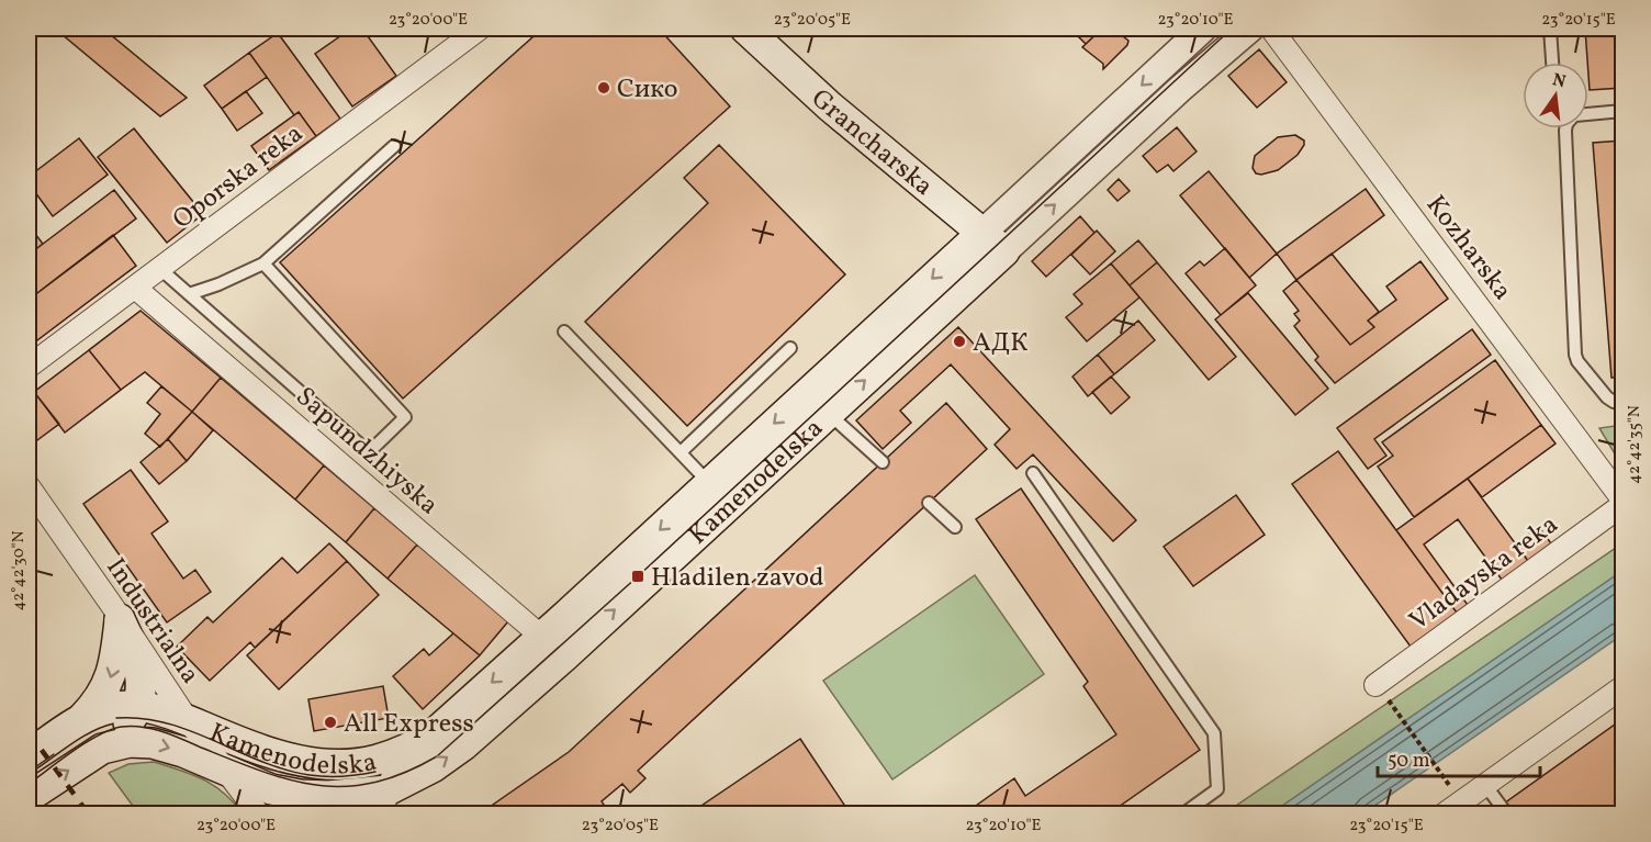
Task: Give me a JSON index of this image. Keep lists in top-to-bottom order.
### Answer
{
  "streets": {
    "main road": ["Grancharska", "Kamenodelska"],
    "street": [
      "Oporska reka",
      "Kozharska",
      "Sapundzhiyska",
      "Vladayska reka",
      "Industrialna"
    ]
  },
  "crossings": [
    ["Grancharska", "Kamenodelska"],
    ["Oporska reka", "Sapundzhiyska"],
    ["Sapundzhiyska", "Kamenodelska"],
    ["Kamenodelska", "Industrialna"]
  ],
  "places": {
    "other": ["Сико", "АДК", "All Express"],
    "transit": ["Hladilen zavod"]
  },
  "scale_bar": "50 m",
  "north": "top",
  "coordinates": [
    "23°20'00\"E",
    "23°20'05\"E",
    "23°20'10\"E",
    "23°20'15\"E",
    "42°42'35\"N",
    "42°42'30\"N"
  ]
}
